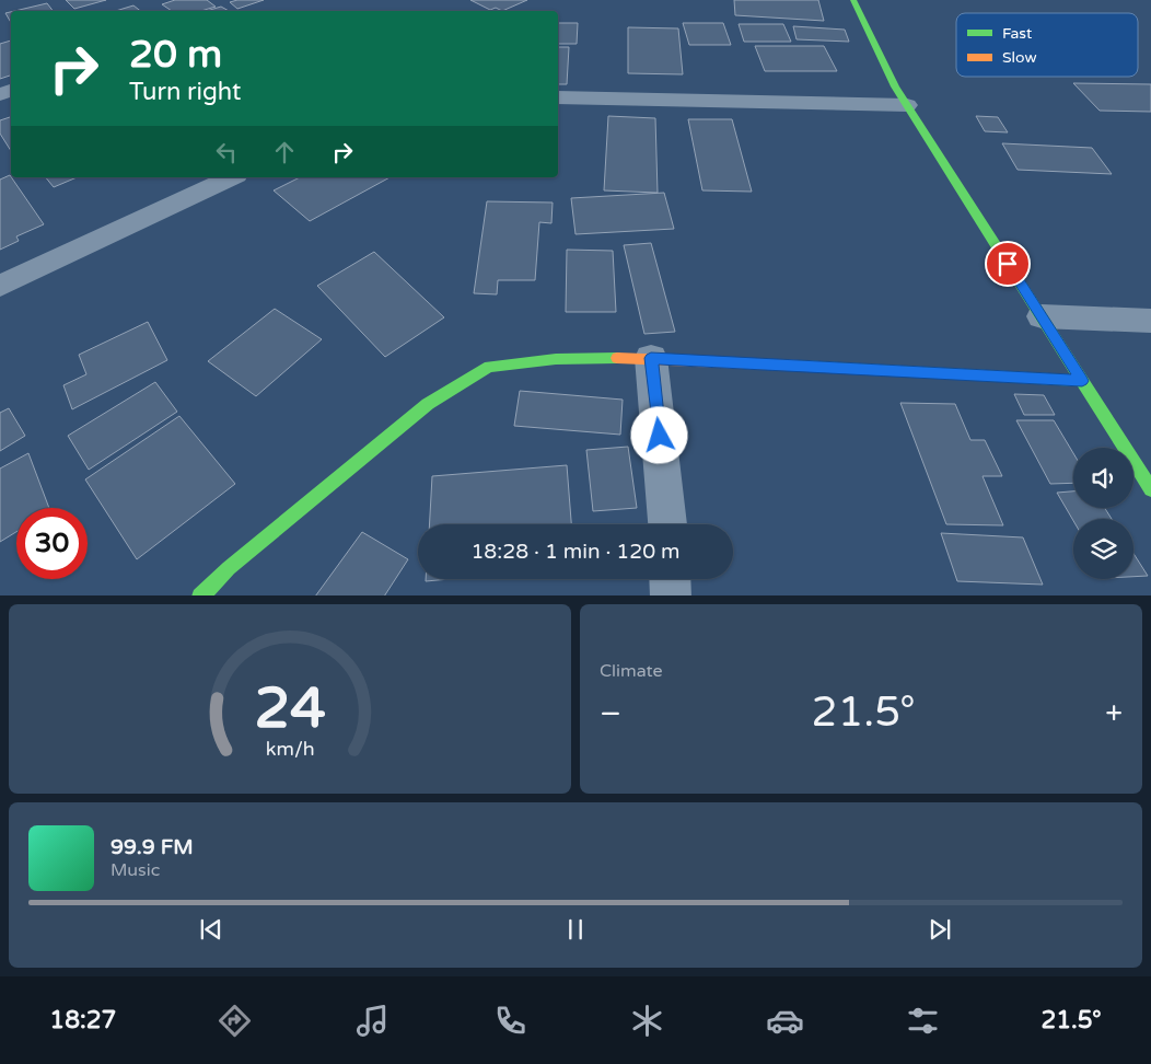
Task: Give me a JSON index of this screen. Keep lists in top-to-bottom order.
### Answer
{
  "legend": ["Fast", "Slow"],
  "page": {
    "turn": ["20 m", "Turn right"],
    "limit": "30",
    "trip": "18:28 · 1 min · 120 m",
    "tile": "Climate",
    "heat": ["−", "21.5°", "+"],
    "song": ["99.9 FM", "Music"],
    "tabs": ["18:27", "21.5°"],
    "gauge": ["24", "km/h"]
  }
}
